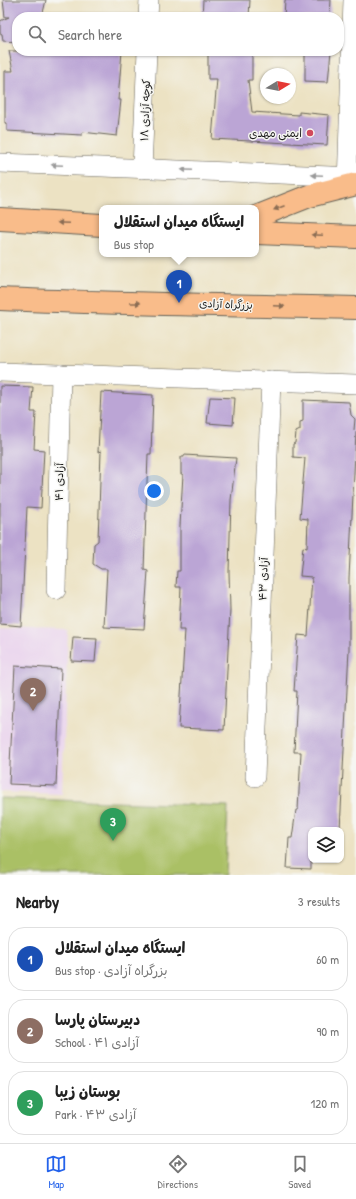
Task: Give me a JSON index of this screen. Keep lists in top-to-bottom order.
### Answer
{
  "streets": {
    "highway": ["بزرگراه آزادی"],
    "street": ["کوچه آزادی ۱۸", "۴۱ آزادی", "۴۳ آزادی"]
  },
  "places": ["ایمنی مهدی"],
  "north": "right",
  "page": {
    "search": "Search here",
    "popup": ["ایستگاه میدان استقلال", "Bus stop"],
    "pins": ["1", "2", "3"],
    "heading": ["Nearby", "3 results"],
    "list": [
      {
        "mark": "1",
        "name": "ایستگاه میدان استقلال",
        "note": "Bus stop · بزرگراه آزادی",
        "value": "60 m"
      },
      {
        "mark": "2",
        "name": "دبیرستان پارسا",
        "note": "School · ۴۱ آزادی",
        "value": "90 m"
      },
      {
        "mark": "3",
        "name": "بوستان زیبا",
        "note": "Park · ۴۳ آزادی",
        "value": "120 m"
      }
    ],
    "nav": ["Map", "Directions", "Saved"]
  }
}
